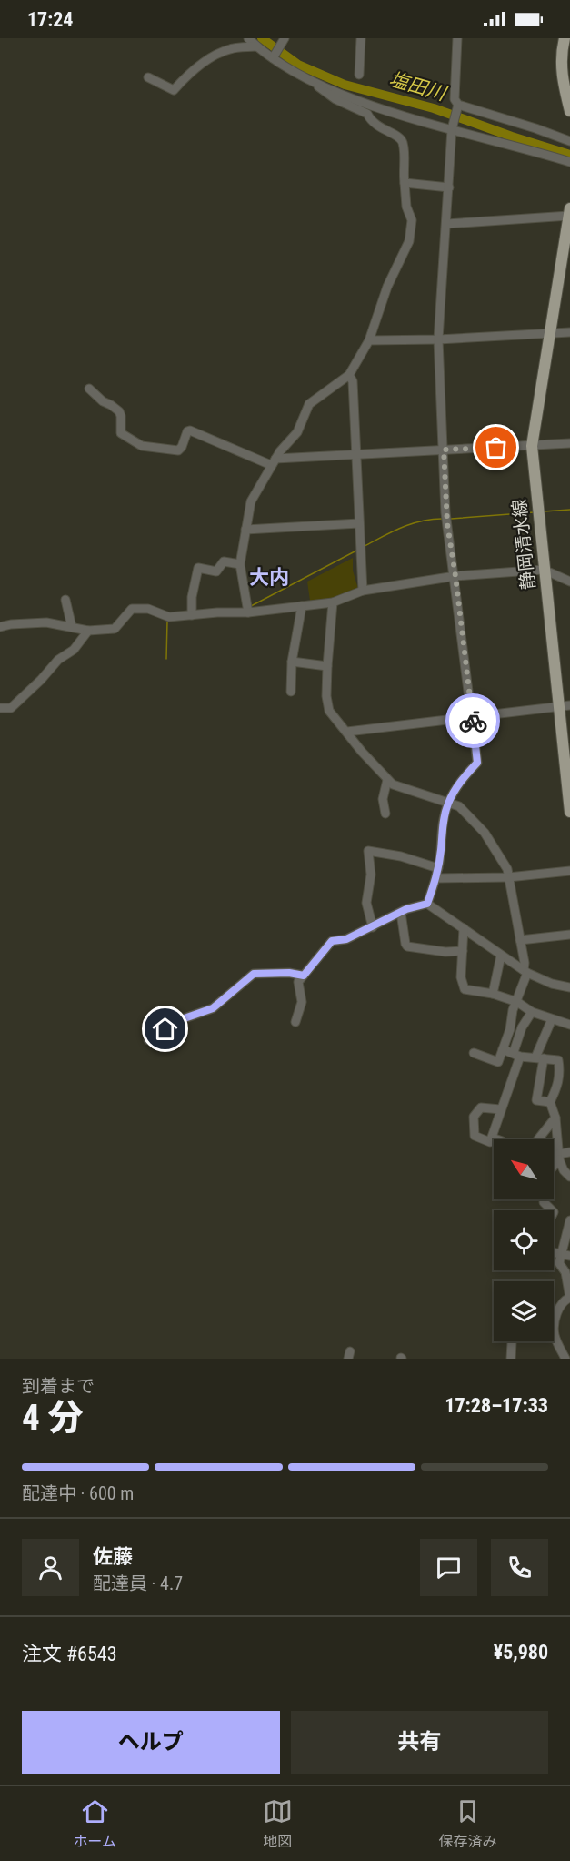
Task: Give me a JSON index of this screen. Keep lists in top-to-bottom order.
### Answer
{
  "streets": {
    "main road": ["静岡清水線"]
  },
  "districts": ["大内"],
  "water": ["塩田川"],
  "north": "top left",
  "page": {
    "status": "17:24",
    "heading": ["4 分", "到着まで", "17:28–17:33"],
    "panel": [
      "佐藤",
      "配達員 · 4.7",
      "注文 #6543",
      "¥5,980"
    ],
    "bar": "配達中 · 600 m",
    "buttons": ["ヘルプ", "共有"],
    "tabs": ["ホーム", "地図", "保存済み"]
  }
}
